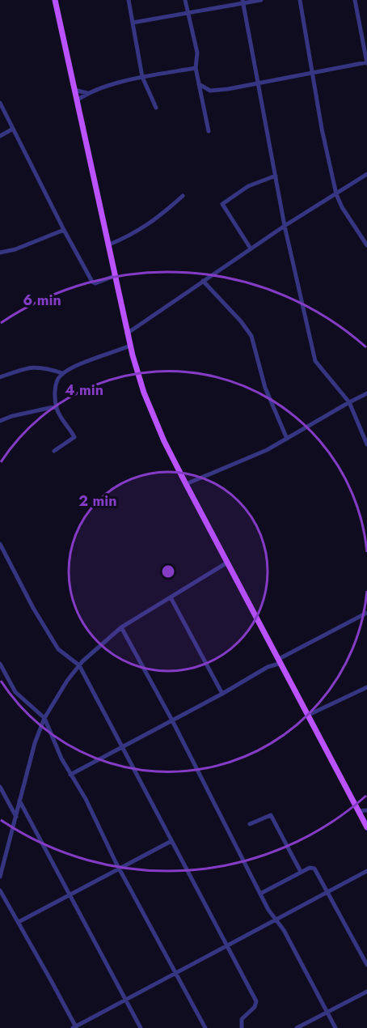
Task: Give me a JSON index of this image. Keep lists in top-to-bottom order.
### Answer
{
  "rings": ["6 min", "4 min", "2 min"]
}
